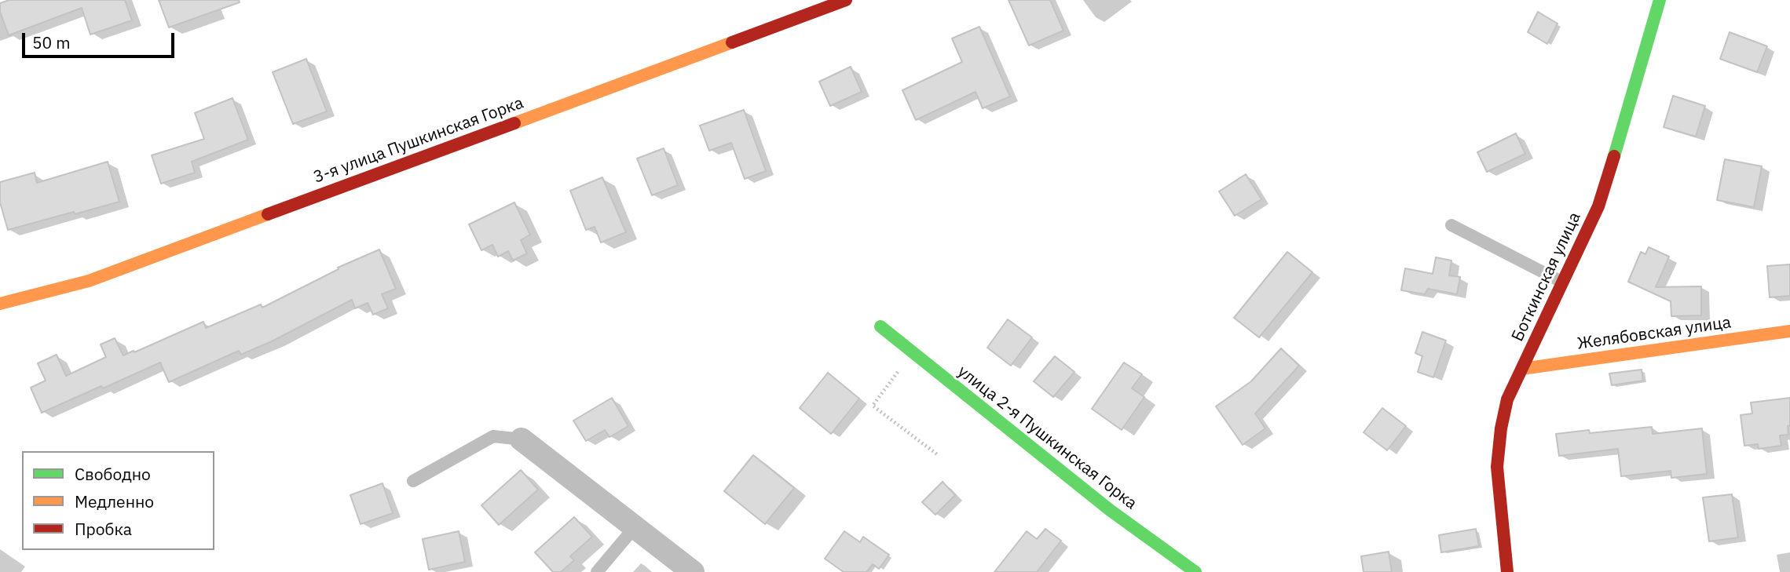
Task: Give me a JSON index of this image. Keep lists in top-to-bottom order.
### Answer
{
  "streets": {
    "street": [
      "3-я улица Пушкинская Горка",
      "Боткинская улица",
      "Желябовская улица",
      "улица 2-я Пушкинская Горка"
    ]
  },
  "crossings": [
    ["Боткинская улица", "Желябовская улица"]
  ],
  "legend": ["Свободно", "Медленно", "Пробка"],
  "scale_bar": "50 m"
}
